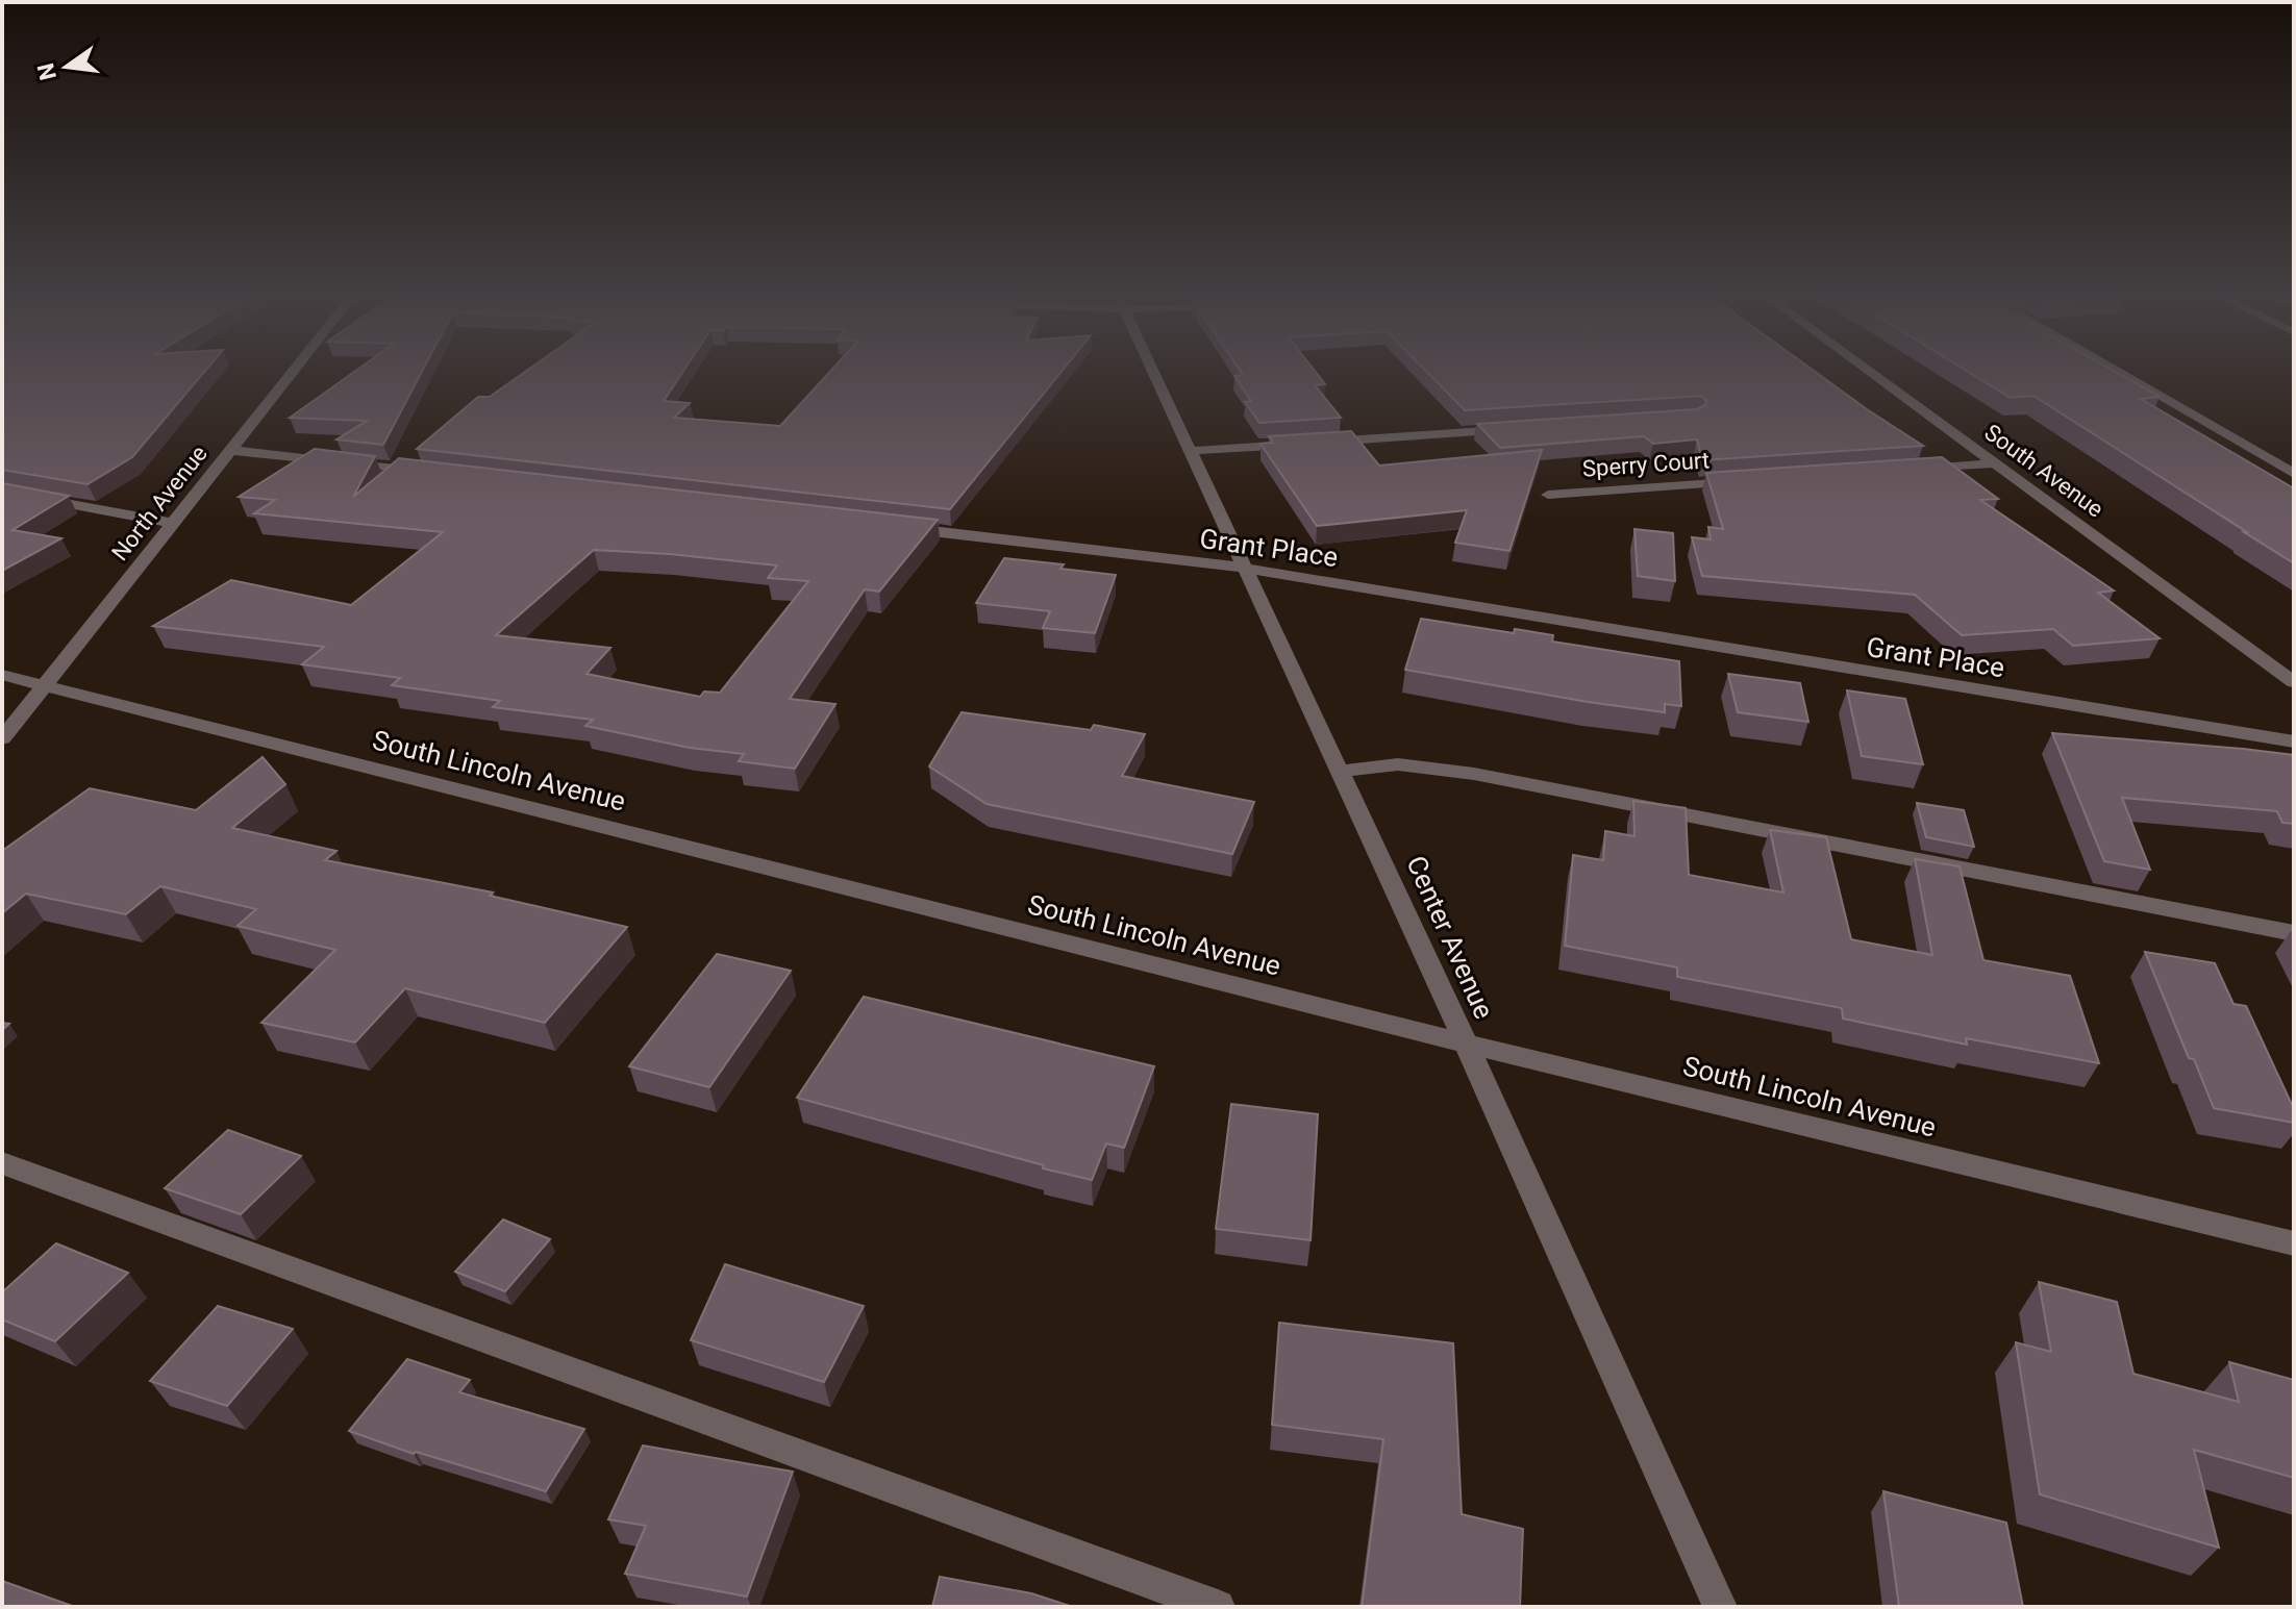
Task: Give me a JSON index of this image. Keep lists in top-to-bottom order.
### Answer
{
  "streets": {
    "street": [
      "Sperry Court",
      "South Avenue",
      "North Avenue",
      "Grant Place",
      "South Lincoln Avenue",
      "Center Avenue"
    ]
  },
  "crossings": [
    ["North Avenue", "South Lincoln Avenue"],
    ["Grant Place", "Center Avenue"],
    ["South Lincoln Avenue", "Center Avenue"]
  ],
  "north": "left"
}
